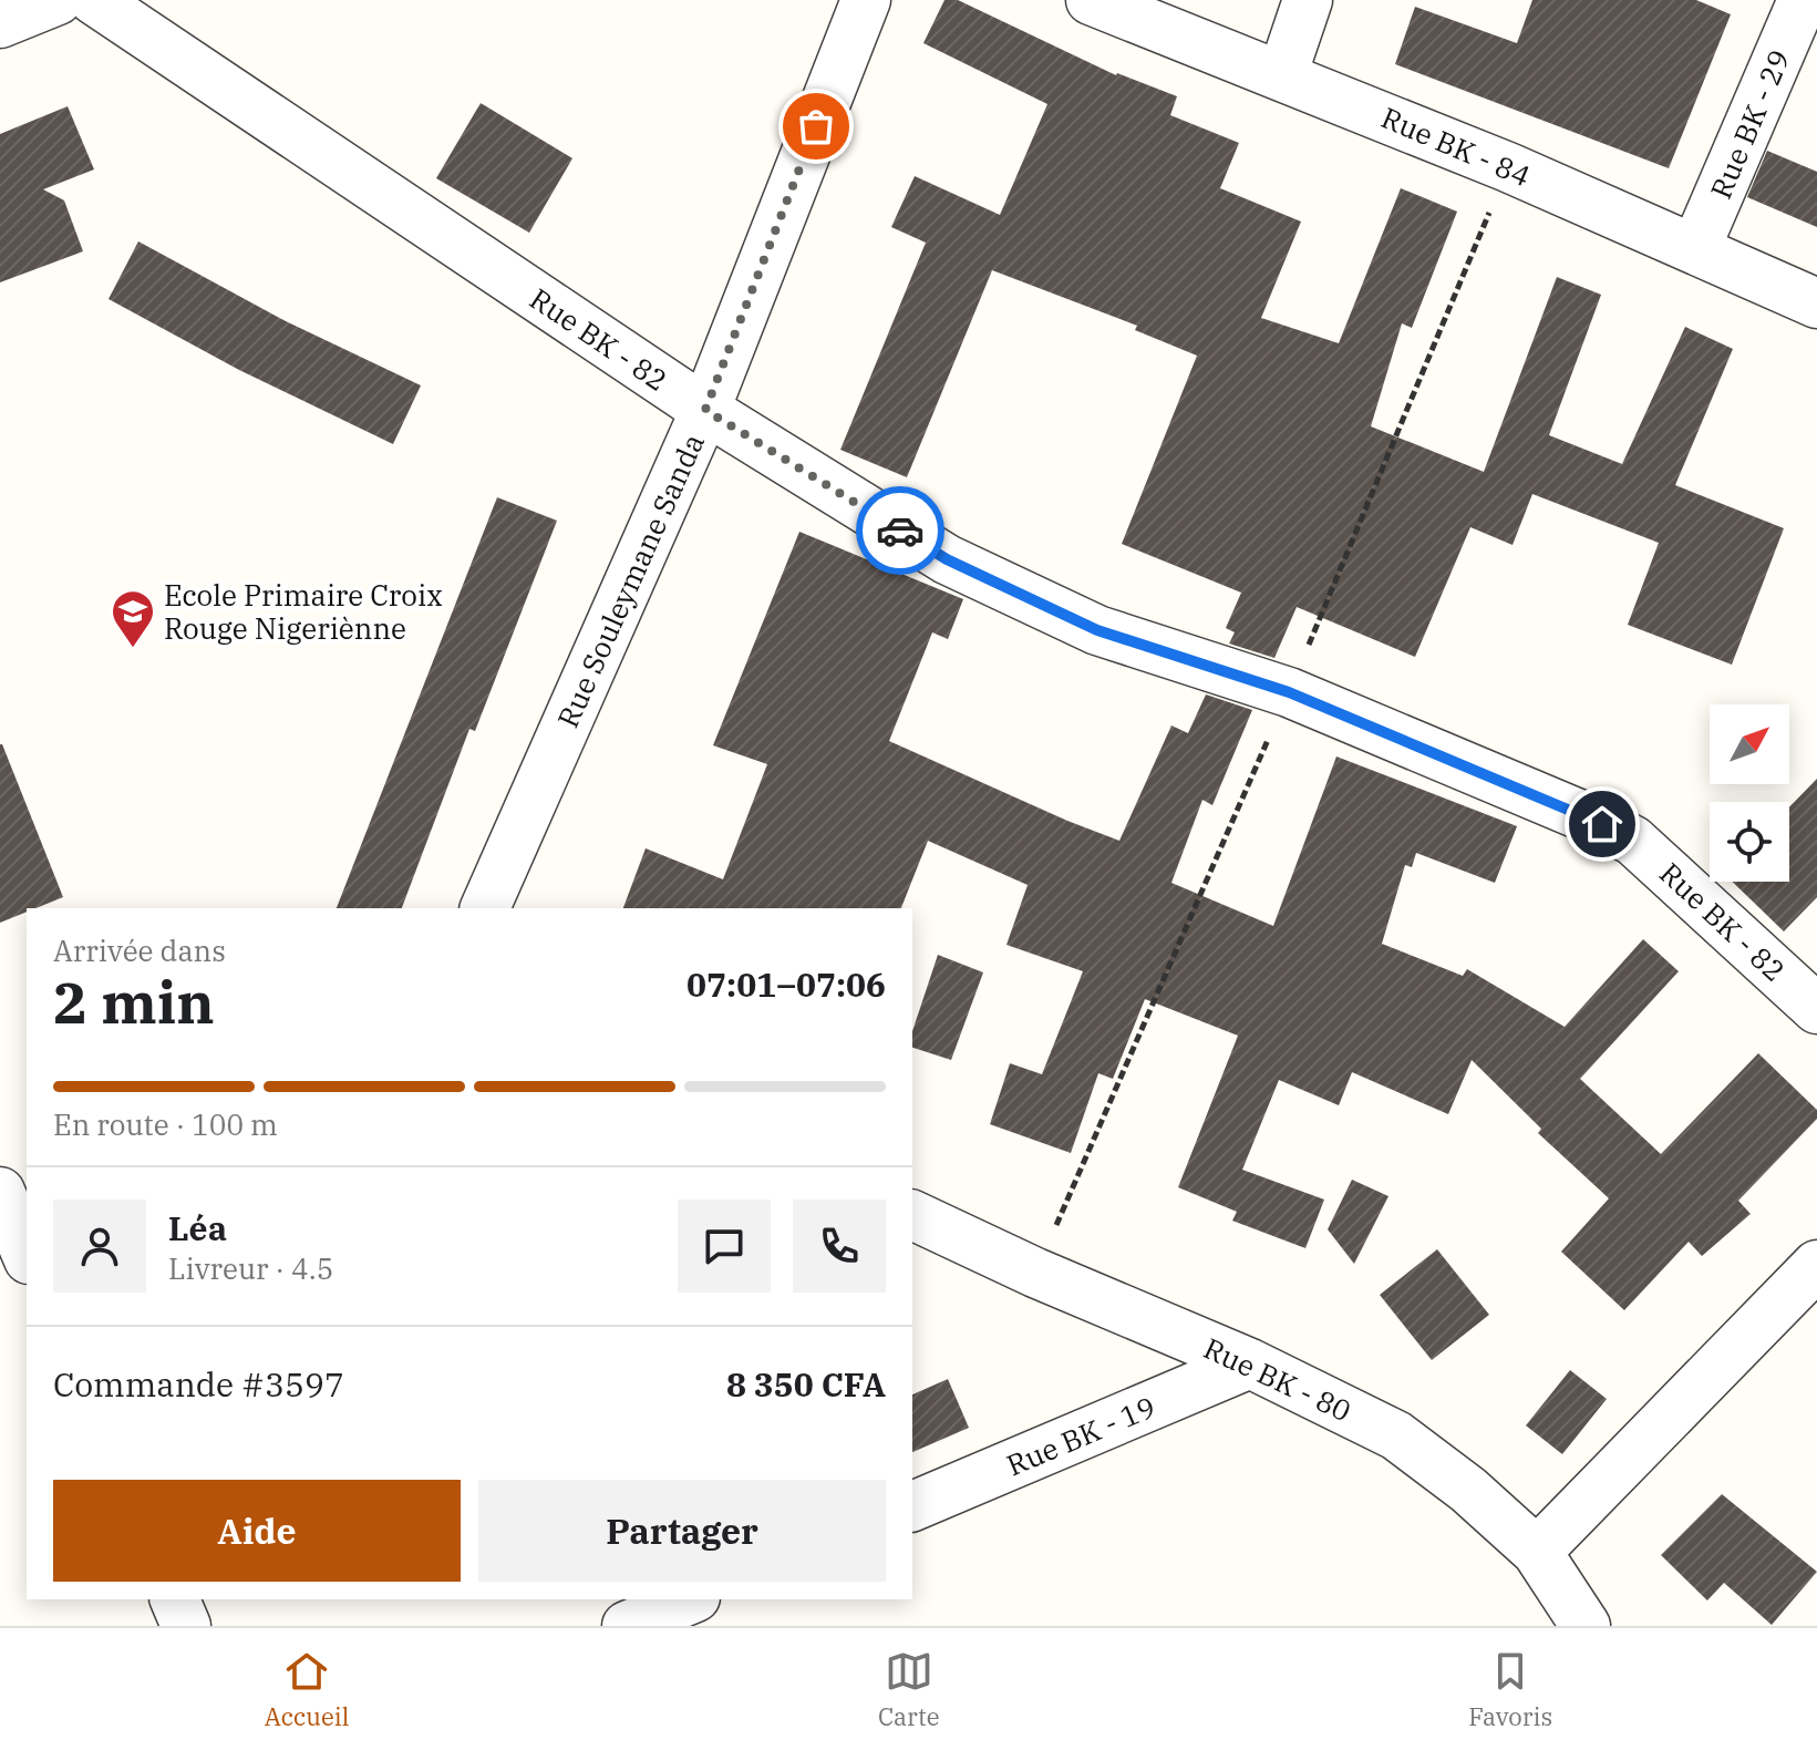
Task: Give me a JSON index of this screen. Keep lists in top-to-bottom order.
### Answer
{
  "streets": {
    "street": [
      "Rue BK - 29",
      "Rue BK - 84",
      "Rue BK - 82",
      "Rue Souleymane Sanda",
      "Rue BK - 80",
      "Rue BK - 19"
    ]
  },
  "crossings": [
    ["Rue BK - 29", "Rue BK - 84"],
    ["Rue BK - 82", "Rue Souleymane Sanda"],
    ["Rue BK - 80", "Rue BK - 19"]
  ],
  "places": {
    "school or university": ["Ecole Primaire Croix Rouge Nigeriènne"]
  },
  "north": "top right",
  "page": {
    "heading": ["2 min", "Arrivée dans", "07:01–07:06"],
    "panel": [
      "Léa",
      "Livreur · 4.5",
      "Commande #3597",
      "8 350 CFA"
    ],
    "bar": "En route · 100 m",
    "buttons": ["Aide", "Partager"],
    "tabs": ["Accueil", "Carte", "Favoris"]
  }
}
